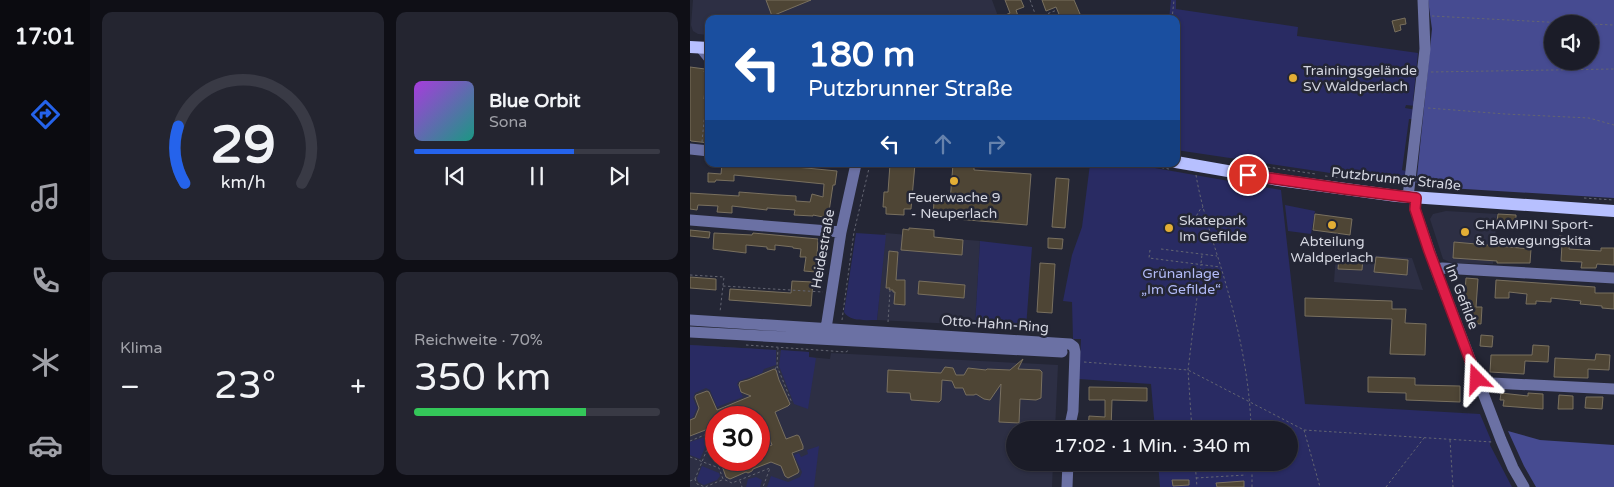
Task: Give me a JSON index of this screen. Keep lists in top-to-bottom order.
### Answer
{
  "streets": {
    "main road": ["Putzbrunner Straße"],
    "street": ["Heidestraße", "Im Gefilde", "Otto-Hahn-Ring"]
  },
  "crossings": [
    ["Putzbrunner Straße", "Im Gefilde"],
    ["Heidestraße", "Otto-Hahn-Ring"]
  ],
  "parks": ["Grünanlage „Im Gefilde“"],
  "places": [
    "Trainingsgelände SV Waldperlach",
    "Feuerwache 9 - Neuperlach",
    "Abteilung Waldperlach",
    "Skatepark Im Gefilde",
    "CHAMPINI Sport- & Bewegungskita"
  ],
  "page": {
    "tabs": "17:01",
    "turn": ["180 m", "Putzbrunner Straße"],
    "song": ["Blue Orbit", "Sona"],
    "tile": [
      "Klima",
      ["Reichweite · 70%", "350 km"]
    ],
    "heat": ["−", "23°", "+"],
    "limit": "30",
    "trip": "17:02 · 1 Min. · 340 m",
    "gauge": ["29", "km/h"]
  }
}
